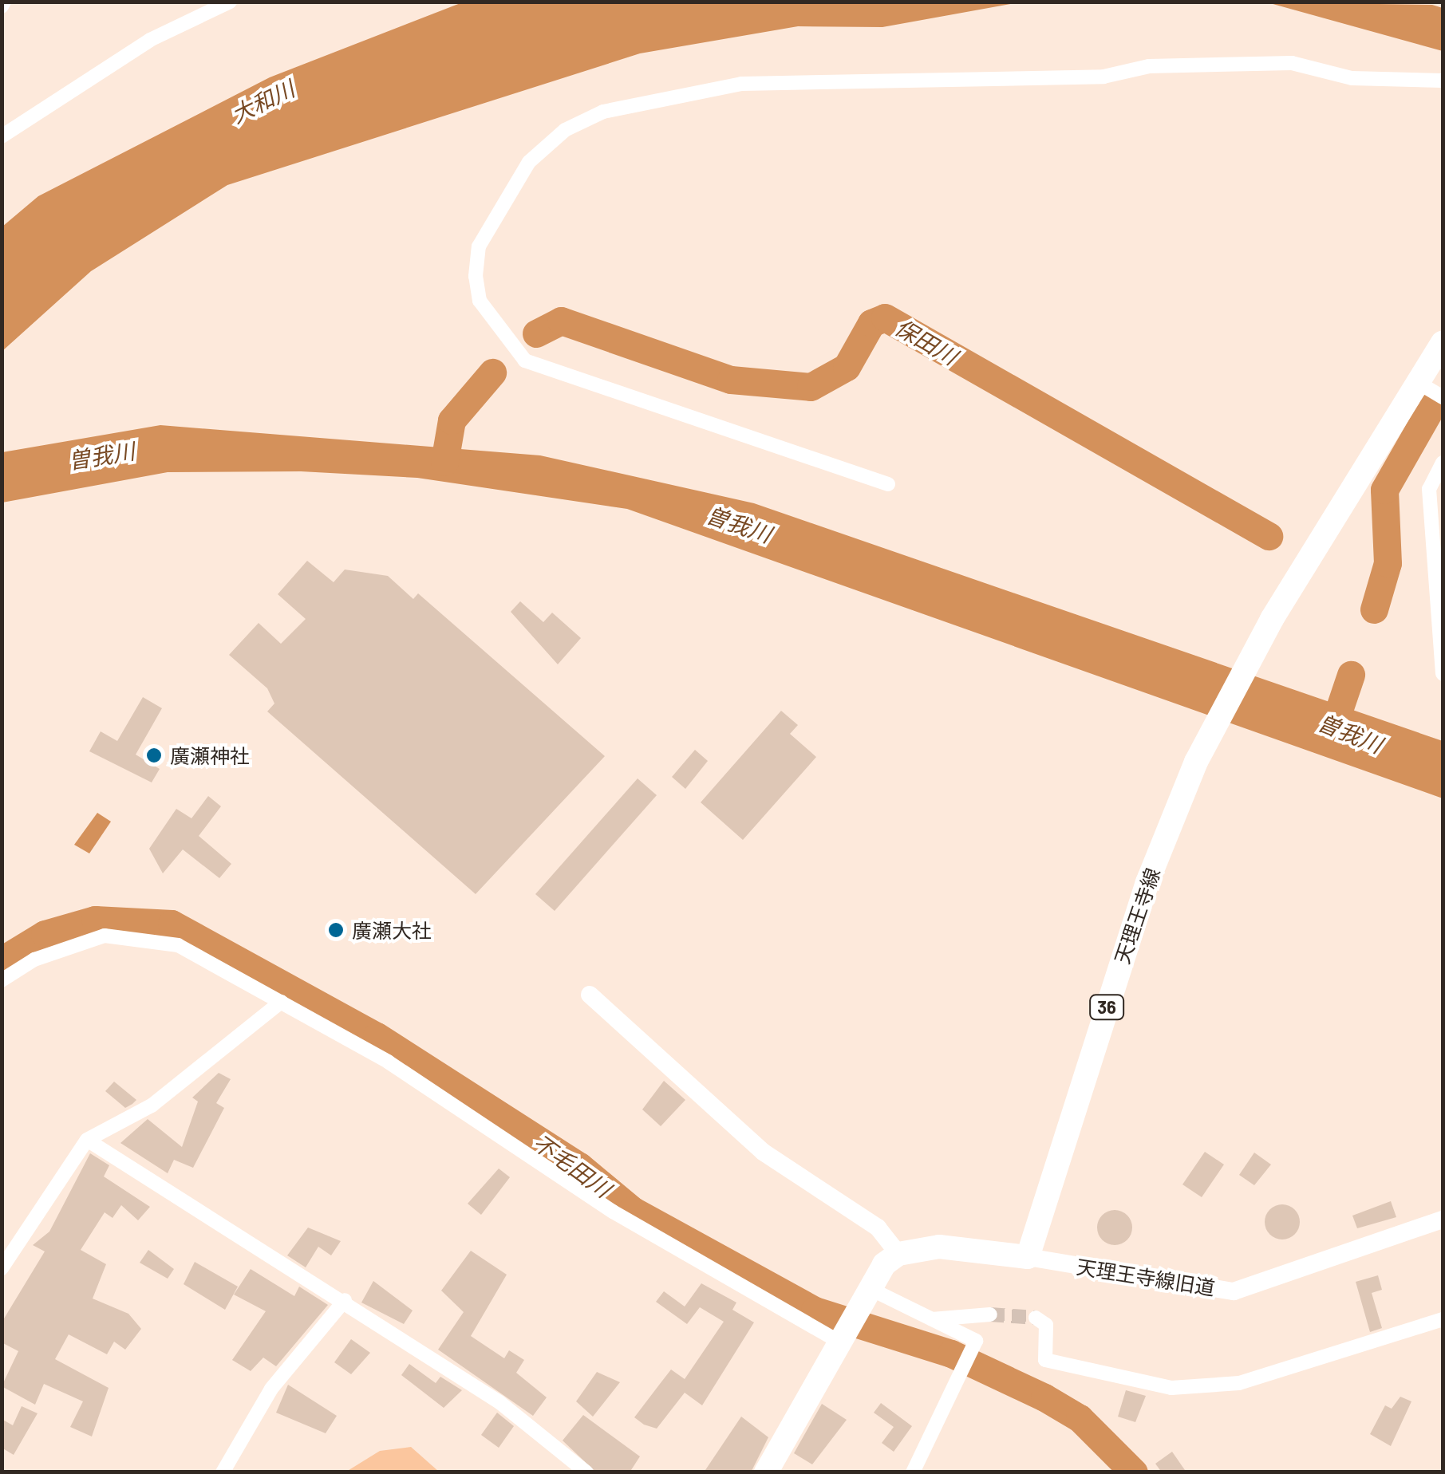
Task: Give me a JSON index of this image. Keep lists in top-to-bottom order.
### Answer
{
  "streets": {
    "main road": ["天理王寺線", "36"],
    "street": ["天理王寺線旧道"]
  },
  "crossings": [
    ["天理王寺線", "天理王寺線旧道"]
  ],
  "water": [
    "大和川",
    "保田川",
    "曽我川",
    "不毛田川"
  ],
  "places": ["廣瀬神社", "廣瀬大社"]
}
